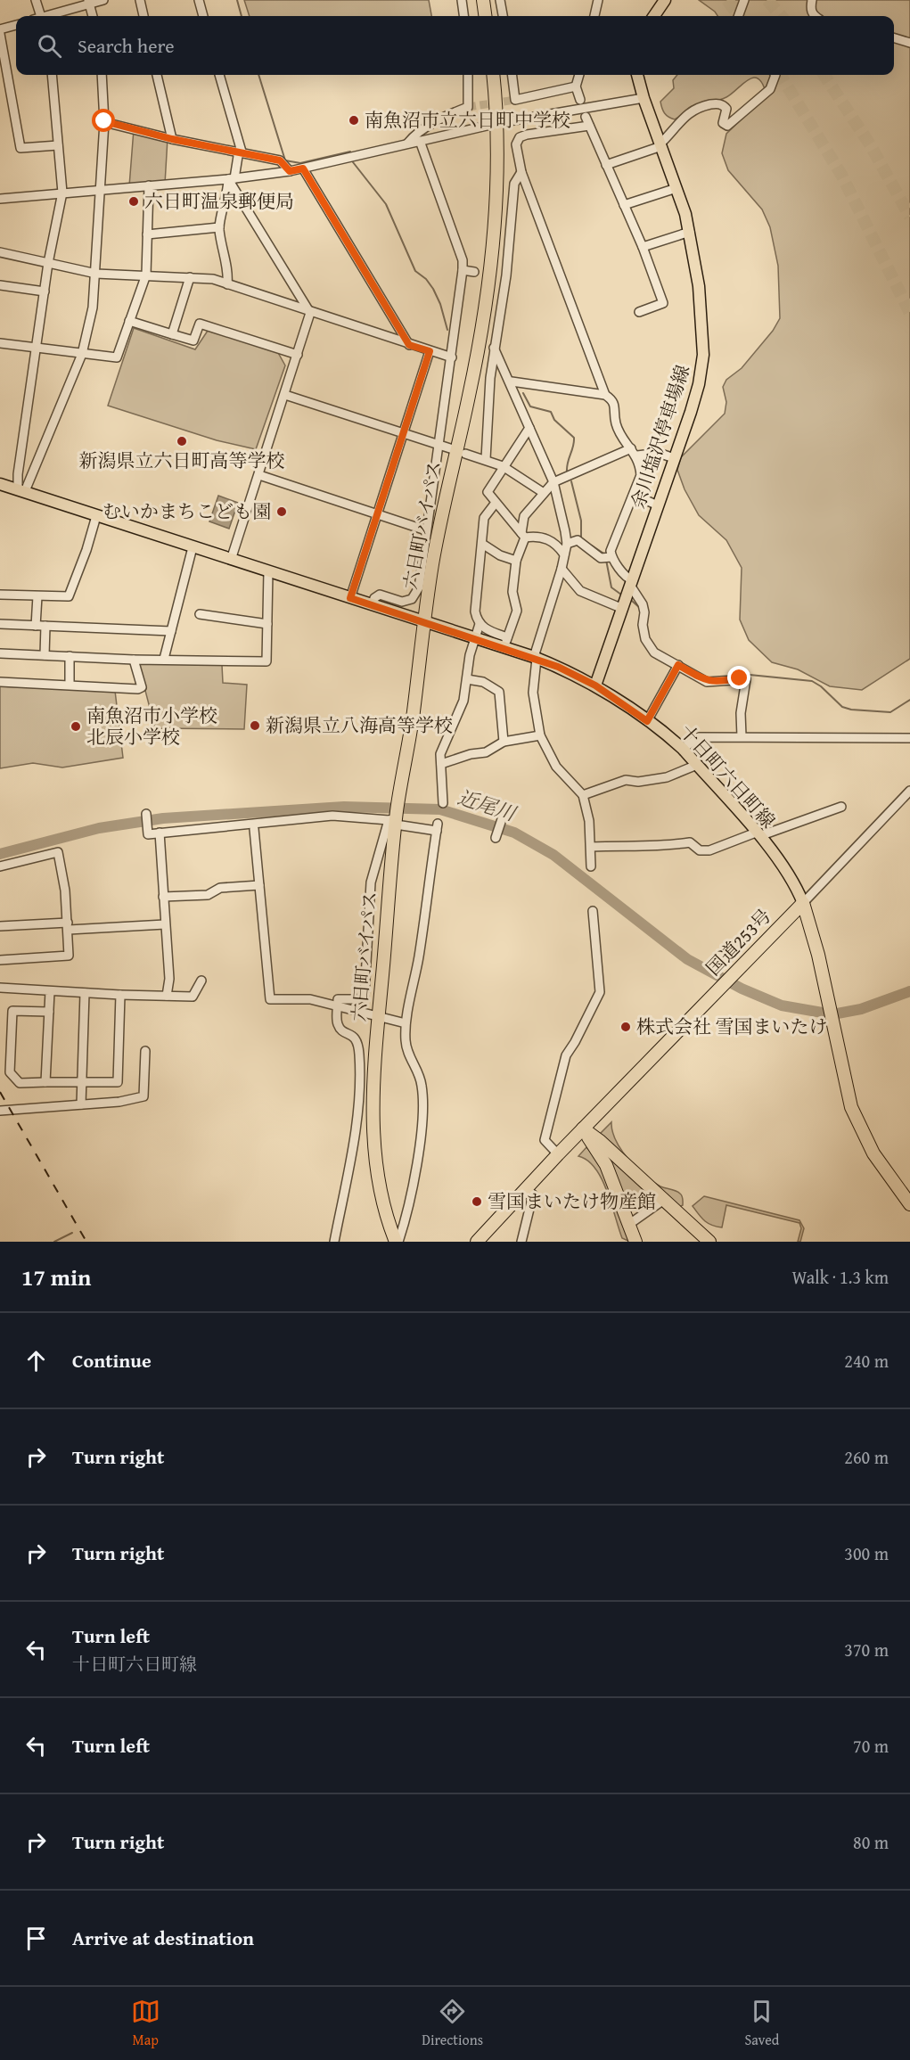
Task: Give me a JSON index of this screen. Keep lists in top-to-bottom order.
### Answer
{
  "streets": {
    "highway": ["六日町バイパス", "国道253号"],
    "main road": ["余川塩沢停車場線", "十日町六日町線"]
  },
  "crossings": [
    ["余川塩沢停車場線", "十日町六日町線"],
    ["六日町バイパス", "十日町六日町線"],
    ["十日町六日町線", "国道253号"]
  ],
  "water": ["近尾川"],
  "places": [
    "南魚沼市立六日町中学校",
    "六日町温泉郵便局",
    "新潟県立六日町高等学校",
    "むいかまちこども園",
    "新潟県立八海高等学校",
    "南魚沼市小学校 北辰小学校",
    "株式会社 雪国まいたけ",
    "雪国まいたけ物産館"
  ],
  "page": {
    "search": "Search here",
    "heading": ["17 min", "Walk · 1.3 km"],
    "list": [
      ["Continue", "240 m"],
      ["Turn right", "260 m"],
      ["Turn right", "300 m"],
      ["Turn left", "十日町六日町線", "370 m"],
      ["Turn left", "70 m"],
      ["Turn right", "80 m"],
      "Arrive at destination"
    ],
    "nav": ["Map", "Directions", "Saved"]
  }
}
